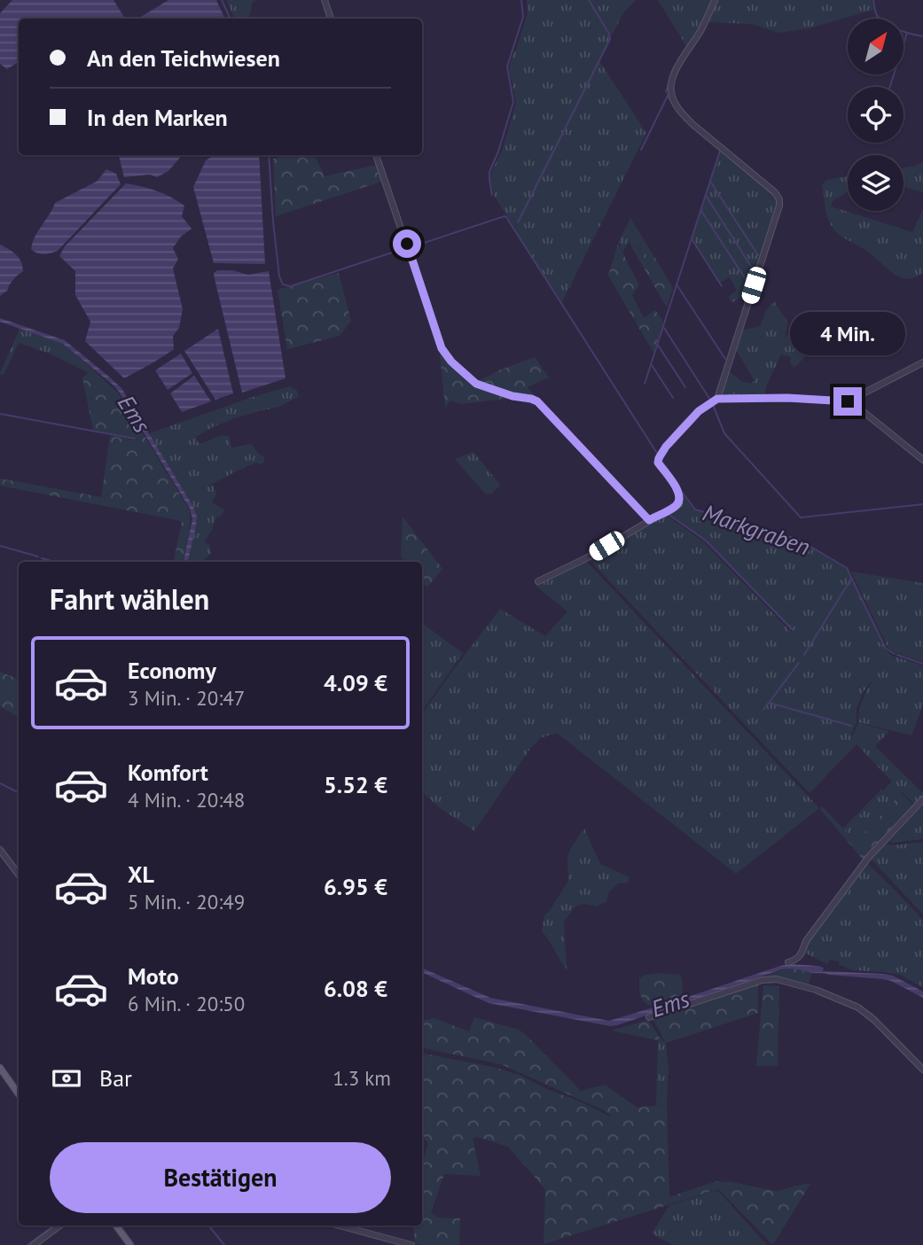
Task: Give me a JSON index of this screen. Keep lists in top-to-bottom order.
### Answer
{
  "water": ["Ems", "Markgraben"],
  "north": "top right",
  "page": {
    "banner": ["An den Teichwiesen", "In den Marken"],
    "bubble": "4 Min.",
    "heading": "Fahrt wählen",
    "list": [
      {
        "name": "Economy",
        "note": "3 Min. · 20:47",
        "value": "4.09 €"
      },
      {
        "name": "Komfort",
        "note": "4 Min. · 20:48",
        "value": "5.52 €"
      },
      {
        "name": "XL",
        "note": "5 Min. · 20:49",
        "value": "6.95 €"
      },
      {
        "name": "Moto",
        "note": "6 Min. · 20:50",
        "value": "6.08 €"
      }
    ],
    "pay": ["Bar", "1.3 km"],
    "buttons": "Bestätigen"
  }
}
